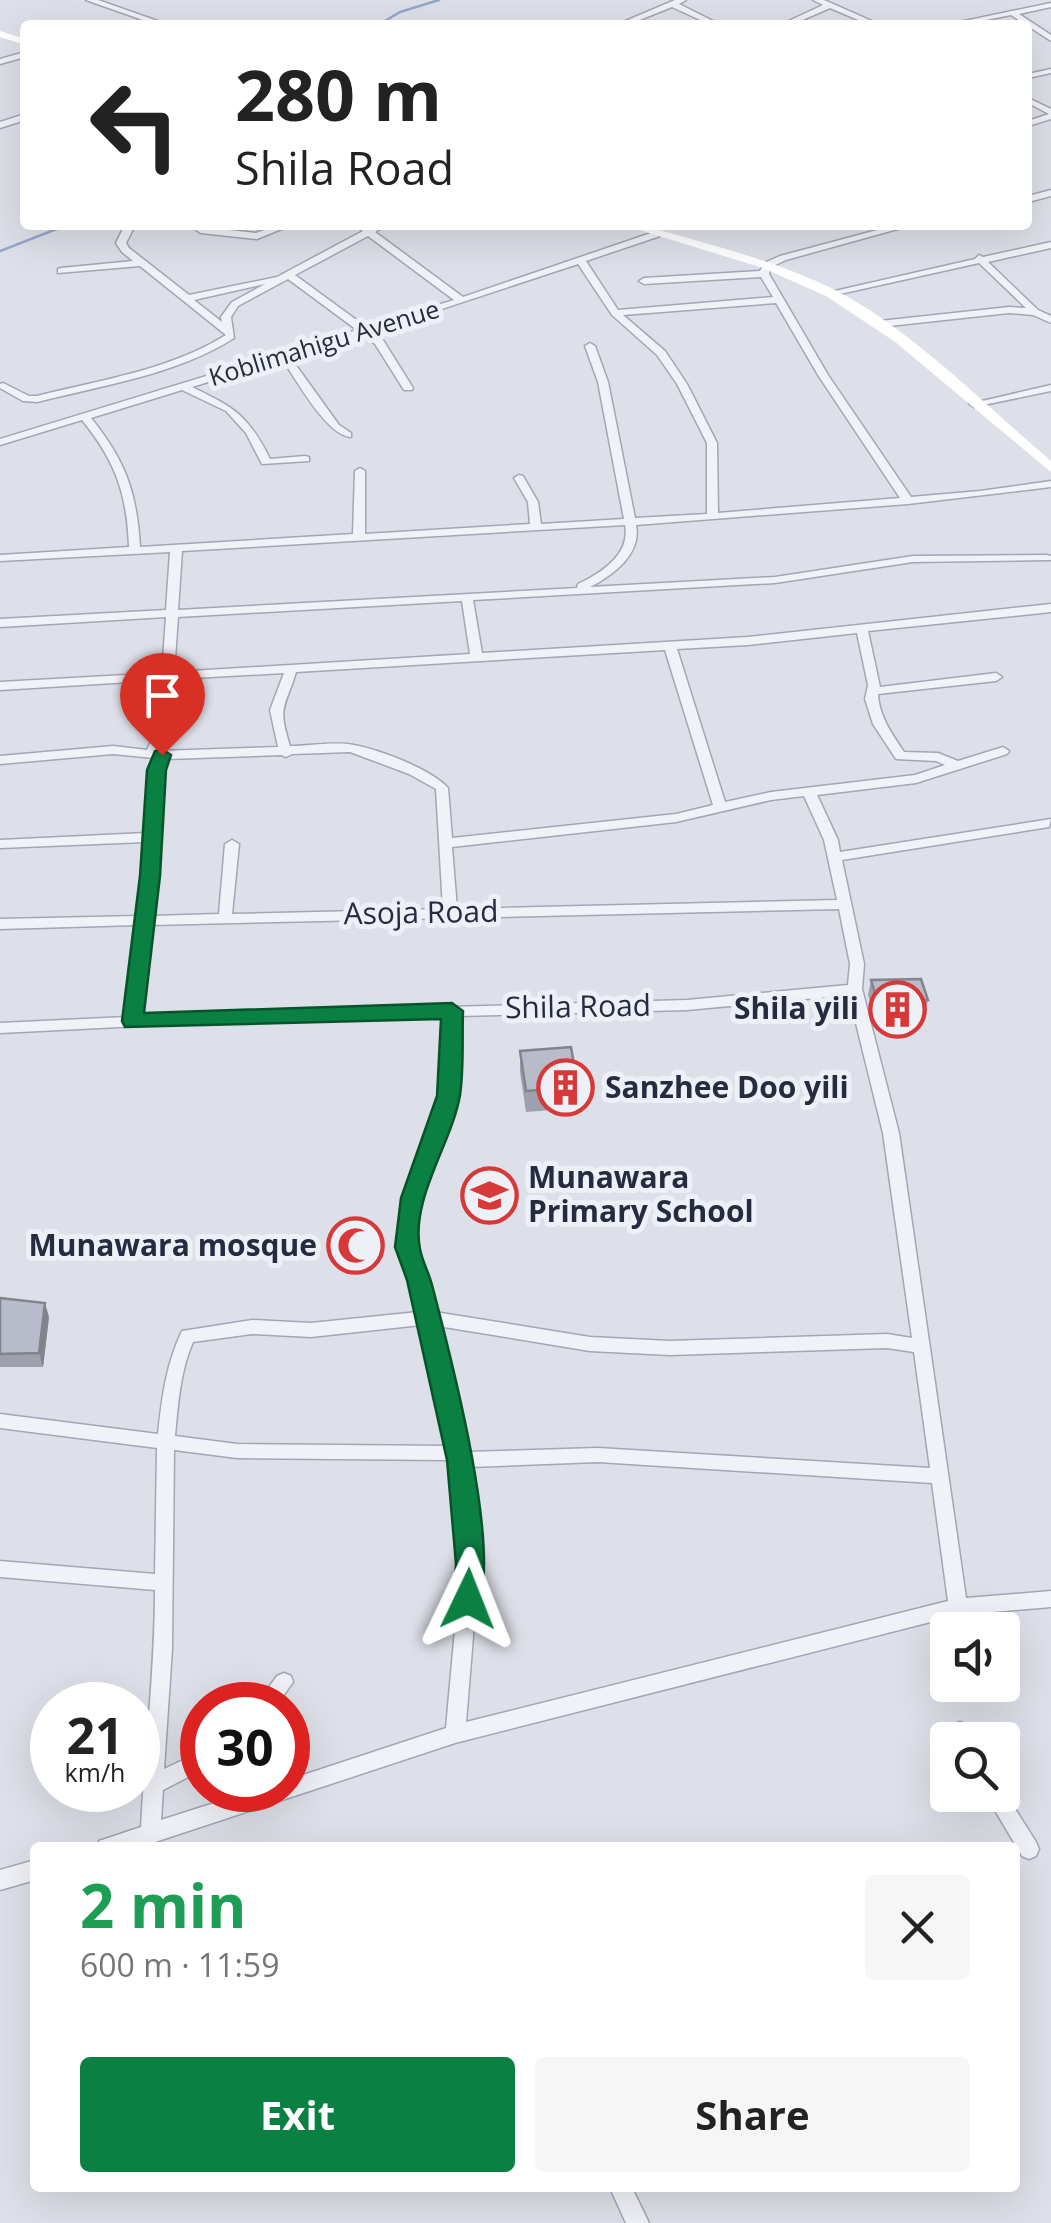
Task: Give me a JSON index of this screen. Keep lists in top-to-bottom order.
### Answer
{
  "streets": {
    "street": ["Koblimahigu Avenue", "Asoja Road", "Shila Road"]
  },
  "places": {
    "building": ["Shila yili", "Sanzhee Doo yili"],
    "school or university": ["Munawara Primary School"],
    "mosque": ["Munawara mosque"]
  },
  "page": {
    "turn": ["280 m", "Shila Road"],
    "speed": "21 km/h",
    "limit": "30",
    "heading": ["2 min", "600 m · 11:59"],
    "buttons": ["Exit", "Share"]
  }
}
